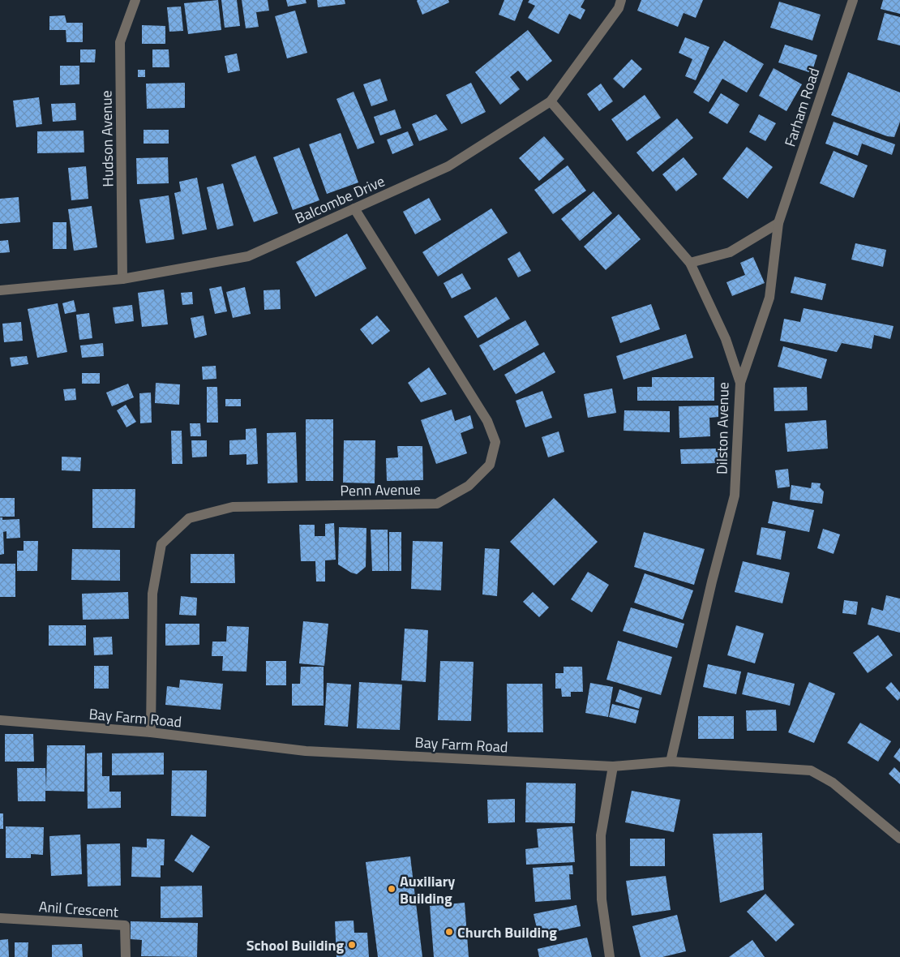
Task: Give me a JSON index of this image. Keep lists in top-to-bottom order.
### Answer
{
  "streets": {
    "street": [
      "Farham Road",
      "Hudson Avenue",
      "Balcombe Drive",
      "Dilston Avenue",
      "Penn Avenue",
      "Bay Farm Road",
      "Anil Crescent"
    ]
  },
  "crossings": [
    ["Farham Road", "Dilston Avenue"],
    ["Hudson Avenue", "Balcombe Drive"],
    ["Balcombe Drive", "Dilston Avenue"],
    ["Balcombe Drive", "Penn Avenue"],
    ["Dilston Avenue", "Bay Farm Road"],
    ["Penn Avenue", "Bay Farm Road"]
  ],
  "places": ["Auxiliary Building", "Church Building", "School Building"]
}
